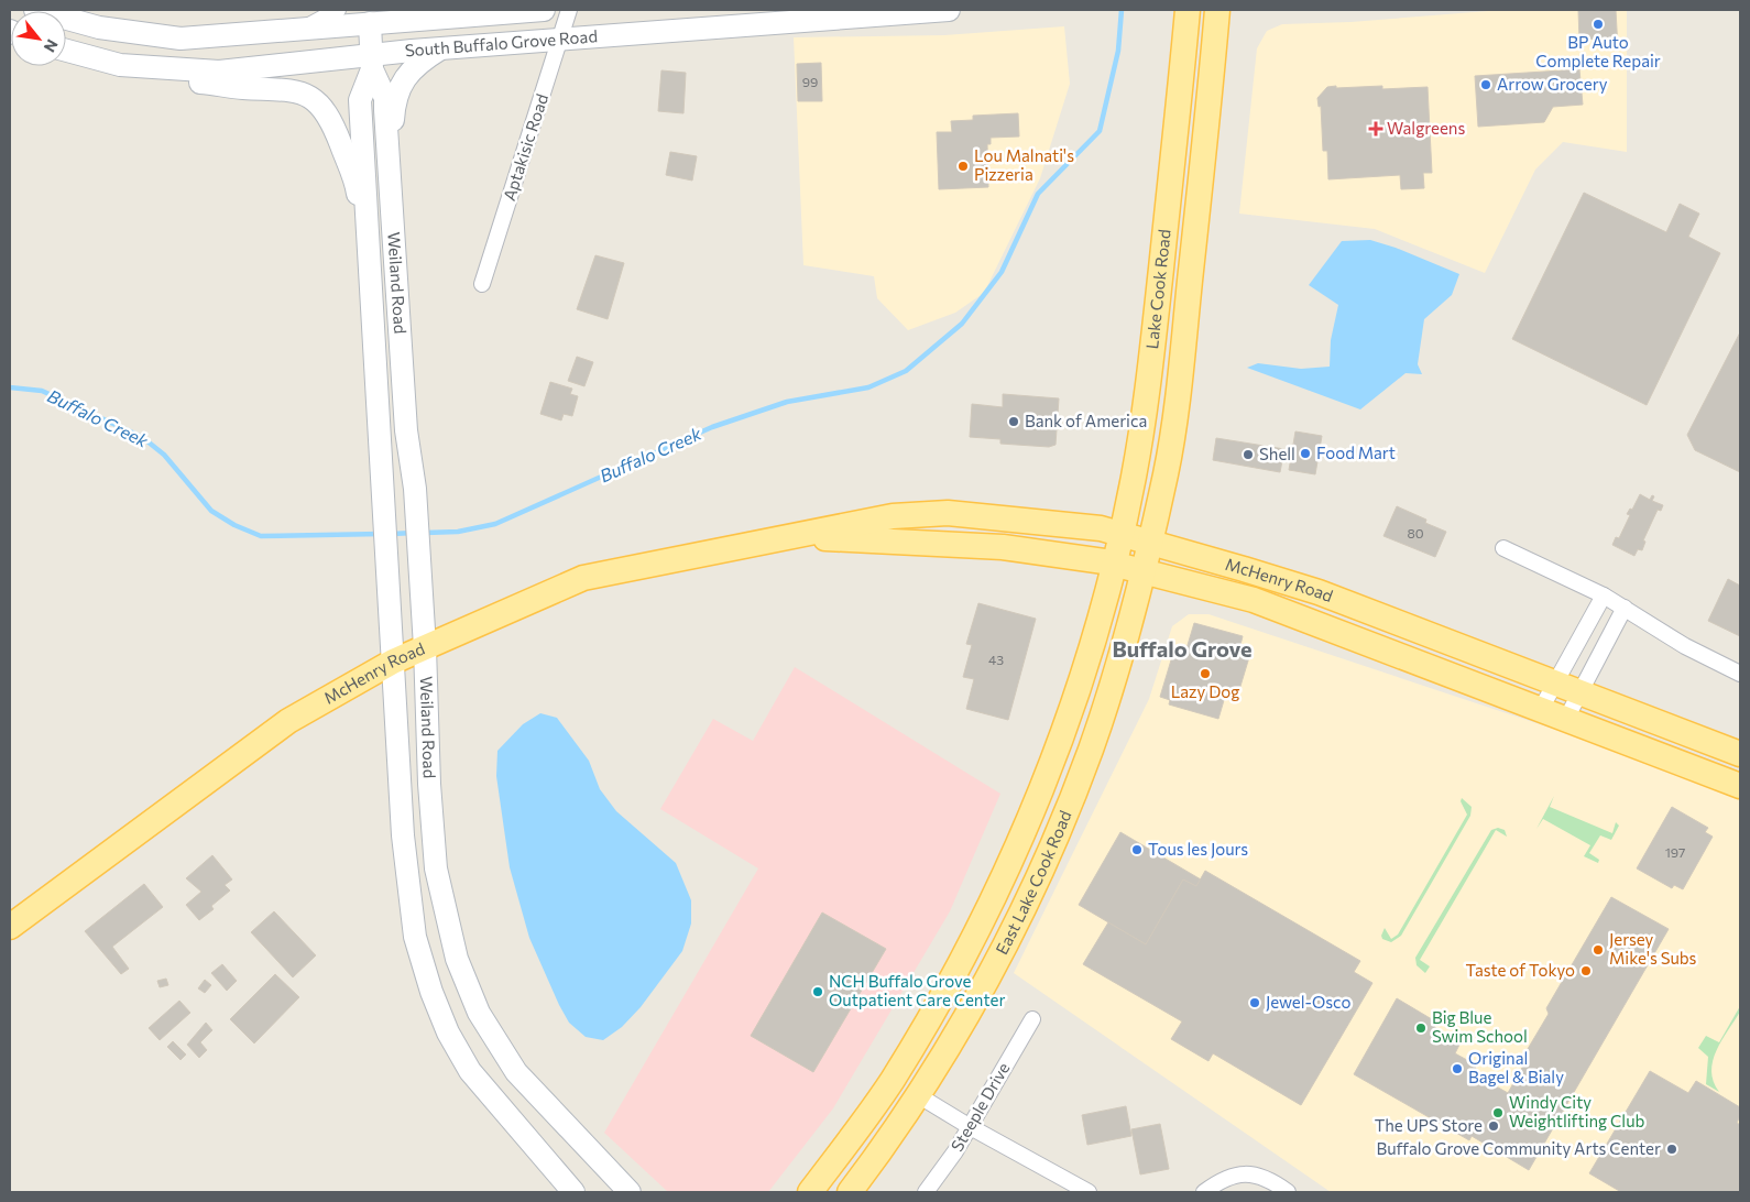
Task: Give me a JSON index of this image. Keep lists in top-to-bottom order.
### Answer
{
  "streets": {
    "main road": [
      "South Buffalo Grove Road",
      "Weiland Road",
      "Lake Cook Road",
      "McHenry Road",
      "East Lake Cook Road"
    ],
    "street": ["Aptakisic Road", "Steeple Drive"]
  },
  "crossings": [
    ["South Buffalo Grove Road", "Aptakisic Road"],
    ["South Buffalo Grove Road", "Weiland Road"],
    ["Weiland Road", "McHenry Road"],
    ["Lake Cook Road", "McHenry Road"],
    ["Lake Cook Road", "East Lake Cook Road"],
    ["McHenry Road", "East Lake Cook Road"]
  ],
  "districts": ["Buffalo Grove"],
  "water": ["Buffalo Creek"],
  "places": {
    "other": [
      "BP Auto Complete Repair",
      "Arrow Grocery",
      "Lou Malnati's Pizzeria",
      "Bank of America",
      "Food Mart",
      "Shell",
      "Lazy Dog",
      "Tous les Jours",
      "Jersey Mike's Subs",
      "Taste of Tokyo",
      "NCH Buffalo Grove Outpatient Care Center",
      "Jewel-Osco",
      "Big Blue Swim School",
      "Original Bagel & Bialy",
      "Windy City Weightlifting Club",
      "The UPS Store",
      "Buffalo Grove Community Arts Center"
    ],
    "health": ["Walgreens"]
  },
  "house_numbers": [
    "99",
    "80",
    "43",
    "197"
  ],
  "north": "bottom right"
}
